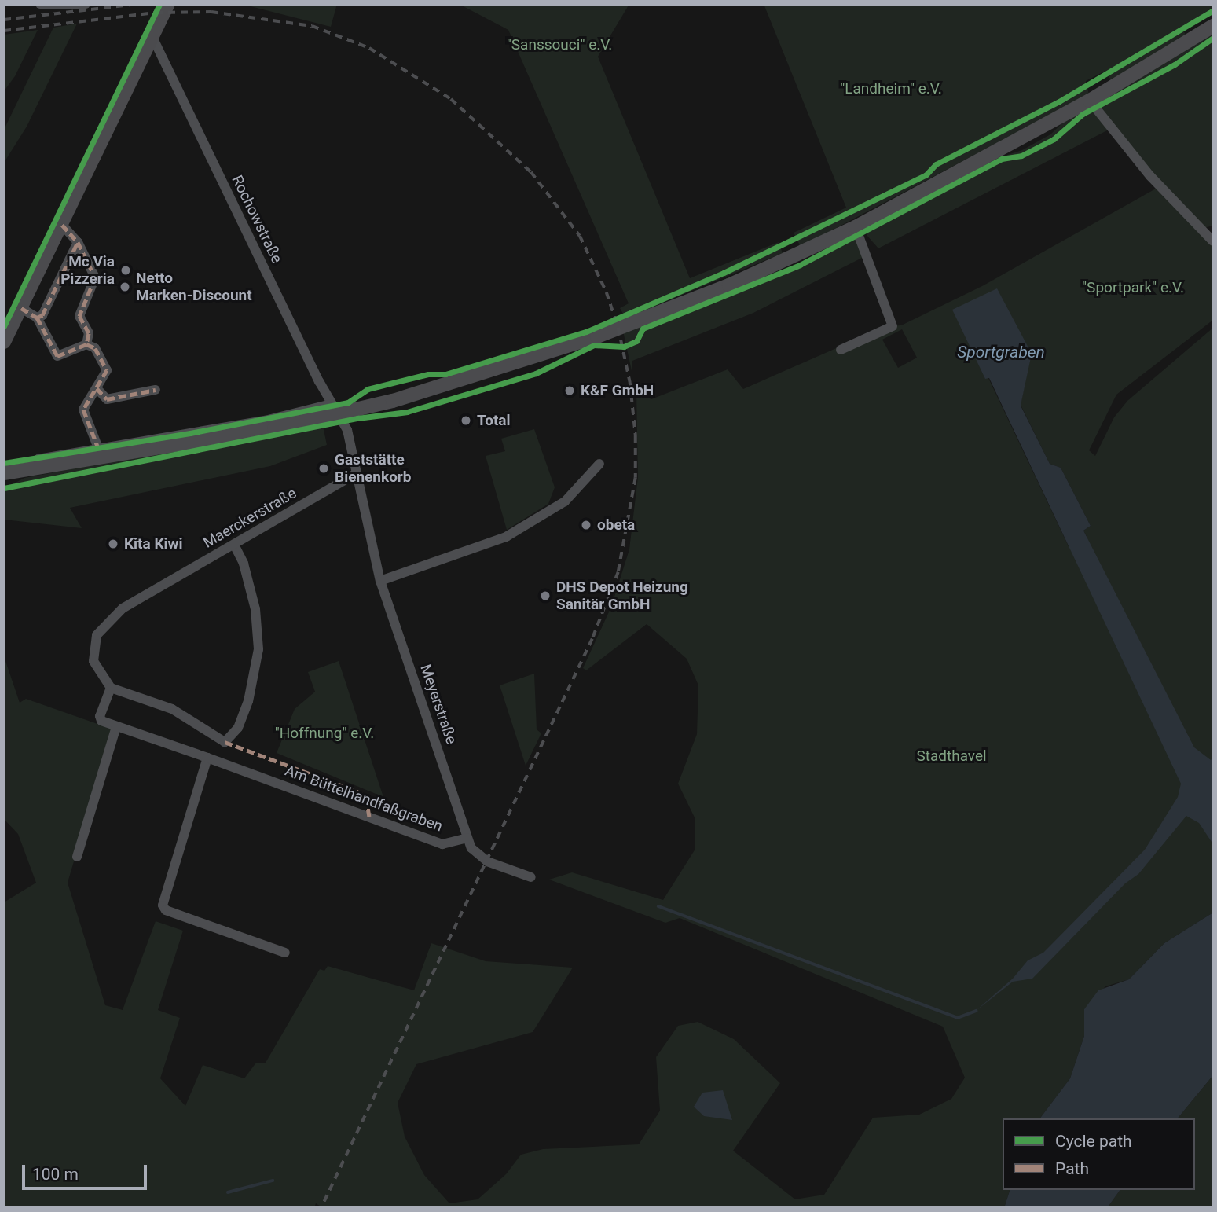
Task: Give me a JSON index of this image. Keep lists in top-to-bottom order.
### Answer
{
  "streets": {
    "street": [
      "Rochowstraße",
      "Maerckerstraße",
      "Meyerstraße",
      "Am Büttelhandfaßgraben"
    ]
  },
  "crossings": [
    ["Rochowstraße", "Meyerstraße"],
    ["Maerckerstraße", "Meyerstraße"],
    ["Meyerstraße", "Am Büttelhandfaßgraben"]
  ],
  "water": ["Sportgraben"],
  "parks": [
    "\"Sanssouci\" e.V.",
    "\"Landheim\" e.V.",
    "\"Sportpark\" e.V.",
    "\"Hoffnung\" e.V.",
    "Stadthavel"
  ],
  "places": [
    "Mc Via Pizzeria",
    "Netto Marken-Discount",
    "K&F GmbH",
    "Total",
    "Gaststätte Bienenkorb",
    "obeta",
    "Kita Kiwi",
    "DHS Depot Heizung Sanitär GmbH"
  ],
  "legend": ["Cycle path", "Path"],
  "scale_bar": "100 m"
}
